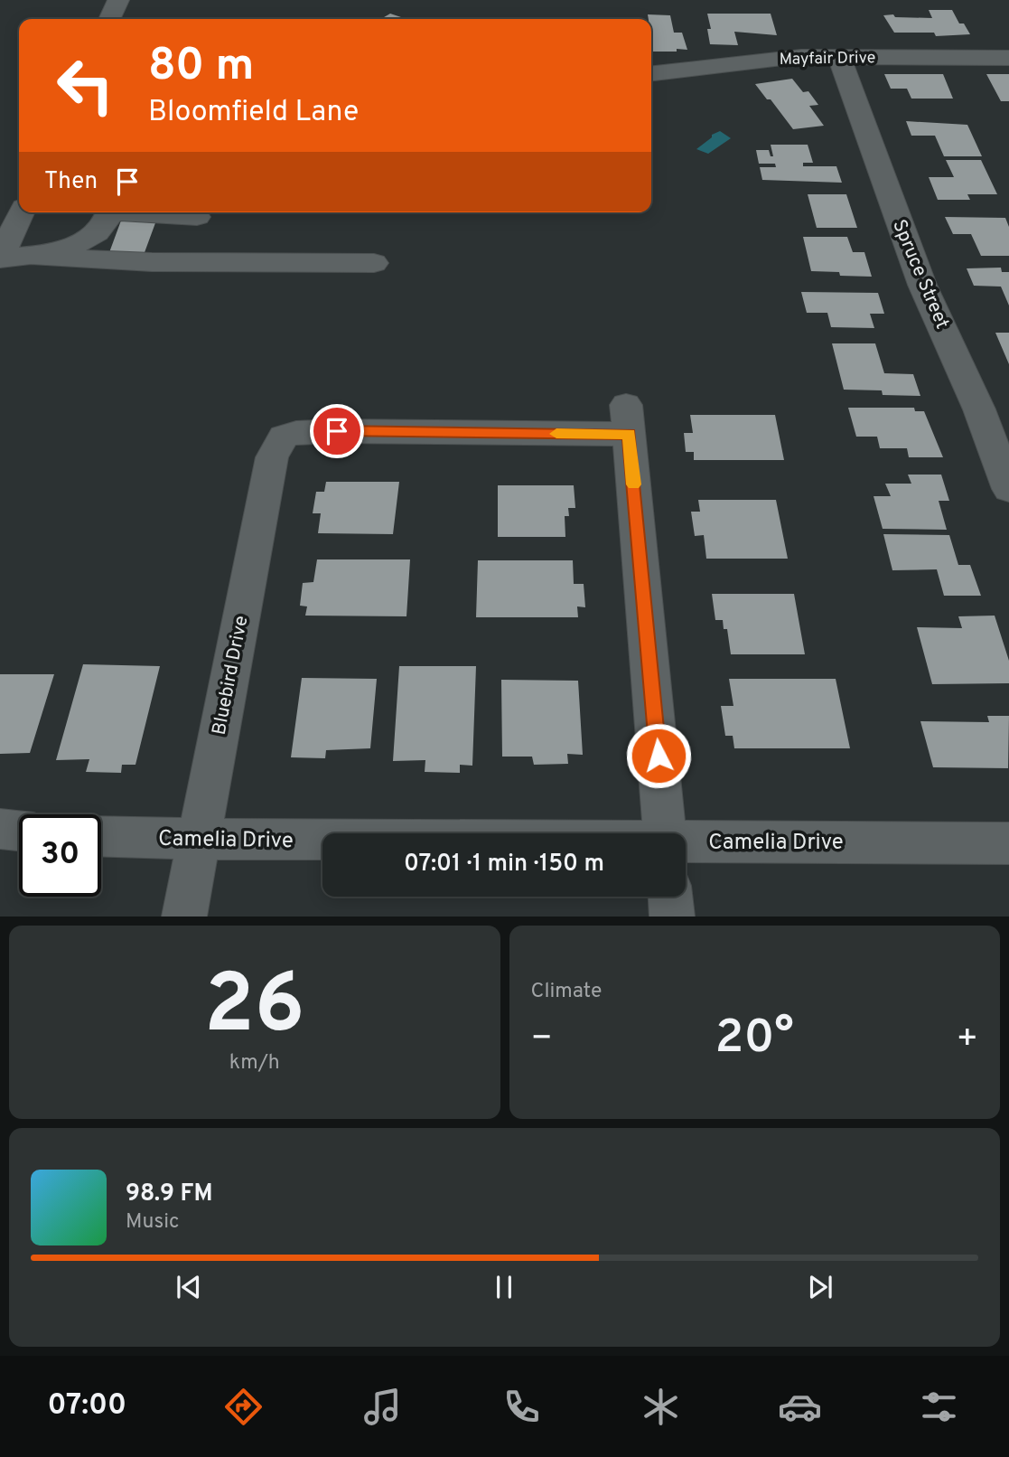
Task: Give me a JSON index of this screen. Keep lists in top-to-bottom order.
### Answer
{
  "streets": {
    "street": [
      "Mayfair Drive",
      "Spruce Street",
      "Bluebird Drive",
      "Camelia Drive"
    ]
  },
  "crossings": [
    ["Mayfair Drive", "Spruce Street"],
    ["Bluebird Drive", "Camelia Drive"]
  ],
  "page": {
    "turn": ["80 m", "Bloomfield Lane"],
    "then": "Then",
    "limit": "30",
    "trip": "07:01 · 1 min · 150 m",
    "tile": [
      ["26", "km/h"],
      "Climate"
    ],
    "heat": ["−", "20°", "+"],
    "song": ["98.9 FM", "Music"],
    "tabs": "07:00"
  }
}
